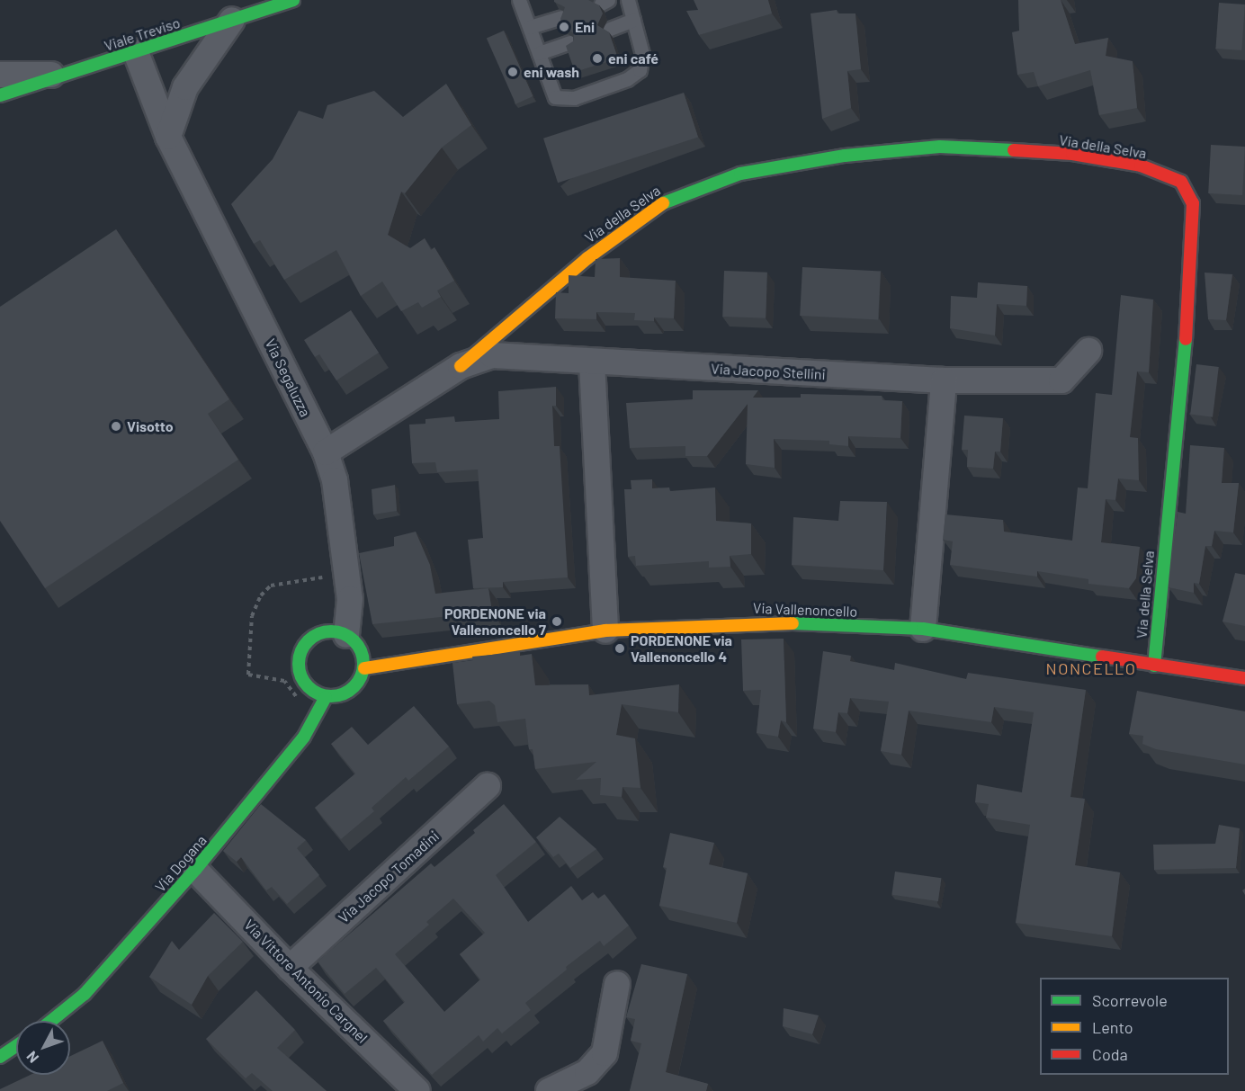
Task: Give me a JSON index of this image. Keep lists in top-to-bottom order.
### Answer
{
  "streets": {
    "street": [
      "Viale Treviso",
      "Via della Selva",
      "Via Jacopo Stellini",
      "Via Segaluzza",
      "Via Vallenoncello",
      "Via Dogana",
      "Via Jacopo Tomadini",
      "Via Vittore Antonio Cargnel"
    ]
  },
  "crossings": [
    ["Viale Treviso", "Via Segaluzza"],
    ["Via della Selva", "Via Jacopo Stellini"],
    ["Via della Selva", "Via Vallenoncello"],
    ["Via Jacopo Stellini", "Via Segaluzza"],
    ["Via Segaluzza", "Via Vallenoncello"],
    ["Via Segaluzza", "Via Dogana"],
    ["Via Vallenoncello", "Via Dogana"],
    ["Via Dogana", "Via Vittore Antonio Cargnel"],
    ["Via Jacopo Tomadini", "Via Vittore Antonio Cargnel"]
  ],
  "districts": ["NONCELLO"],
  "places": [
    "Eni",
    "eni café",
    "eni wash",
    "Visotto",
    "PORDENONE via Vallenoncello 7",
    "PORDENONE via Vallenoncello 4"
  ],
  "legend": ["Scorrevole", "Lento", "Coda"],
  "north": "bottom left"
}
